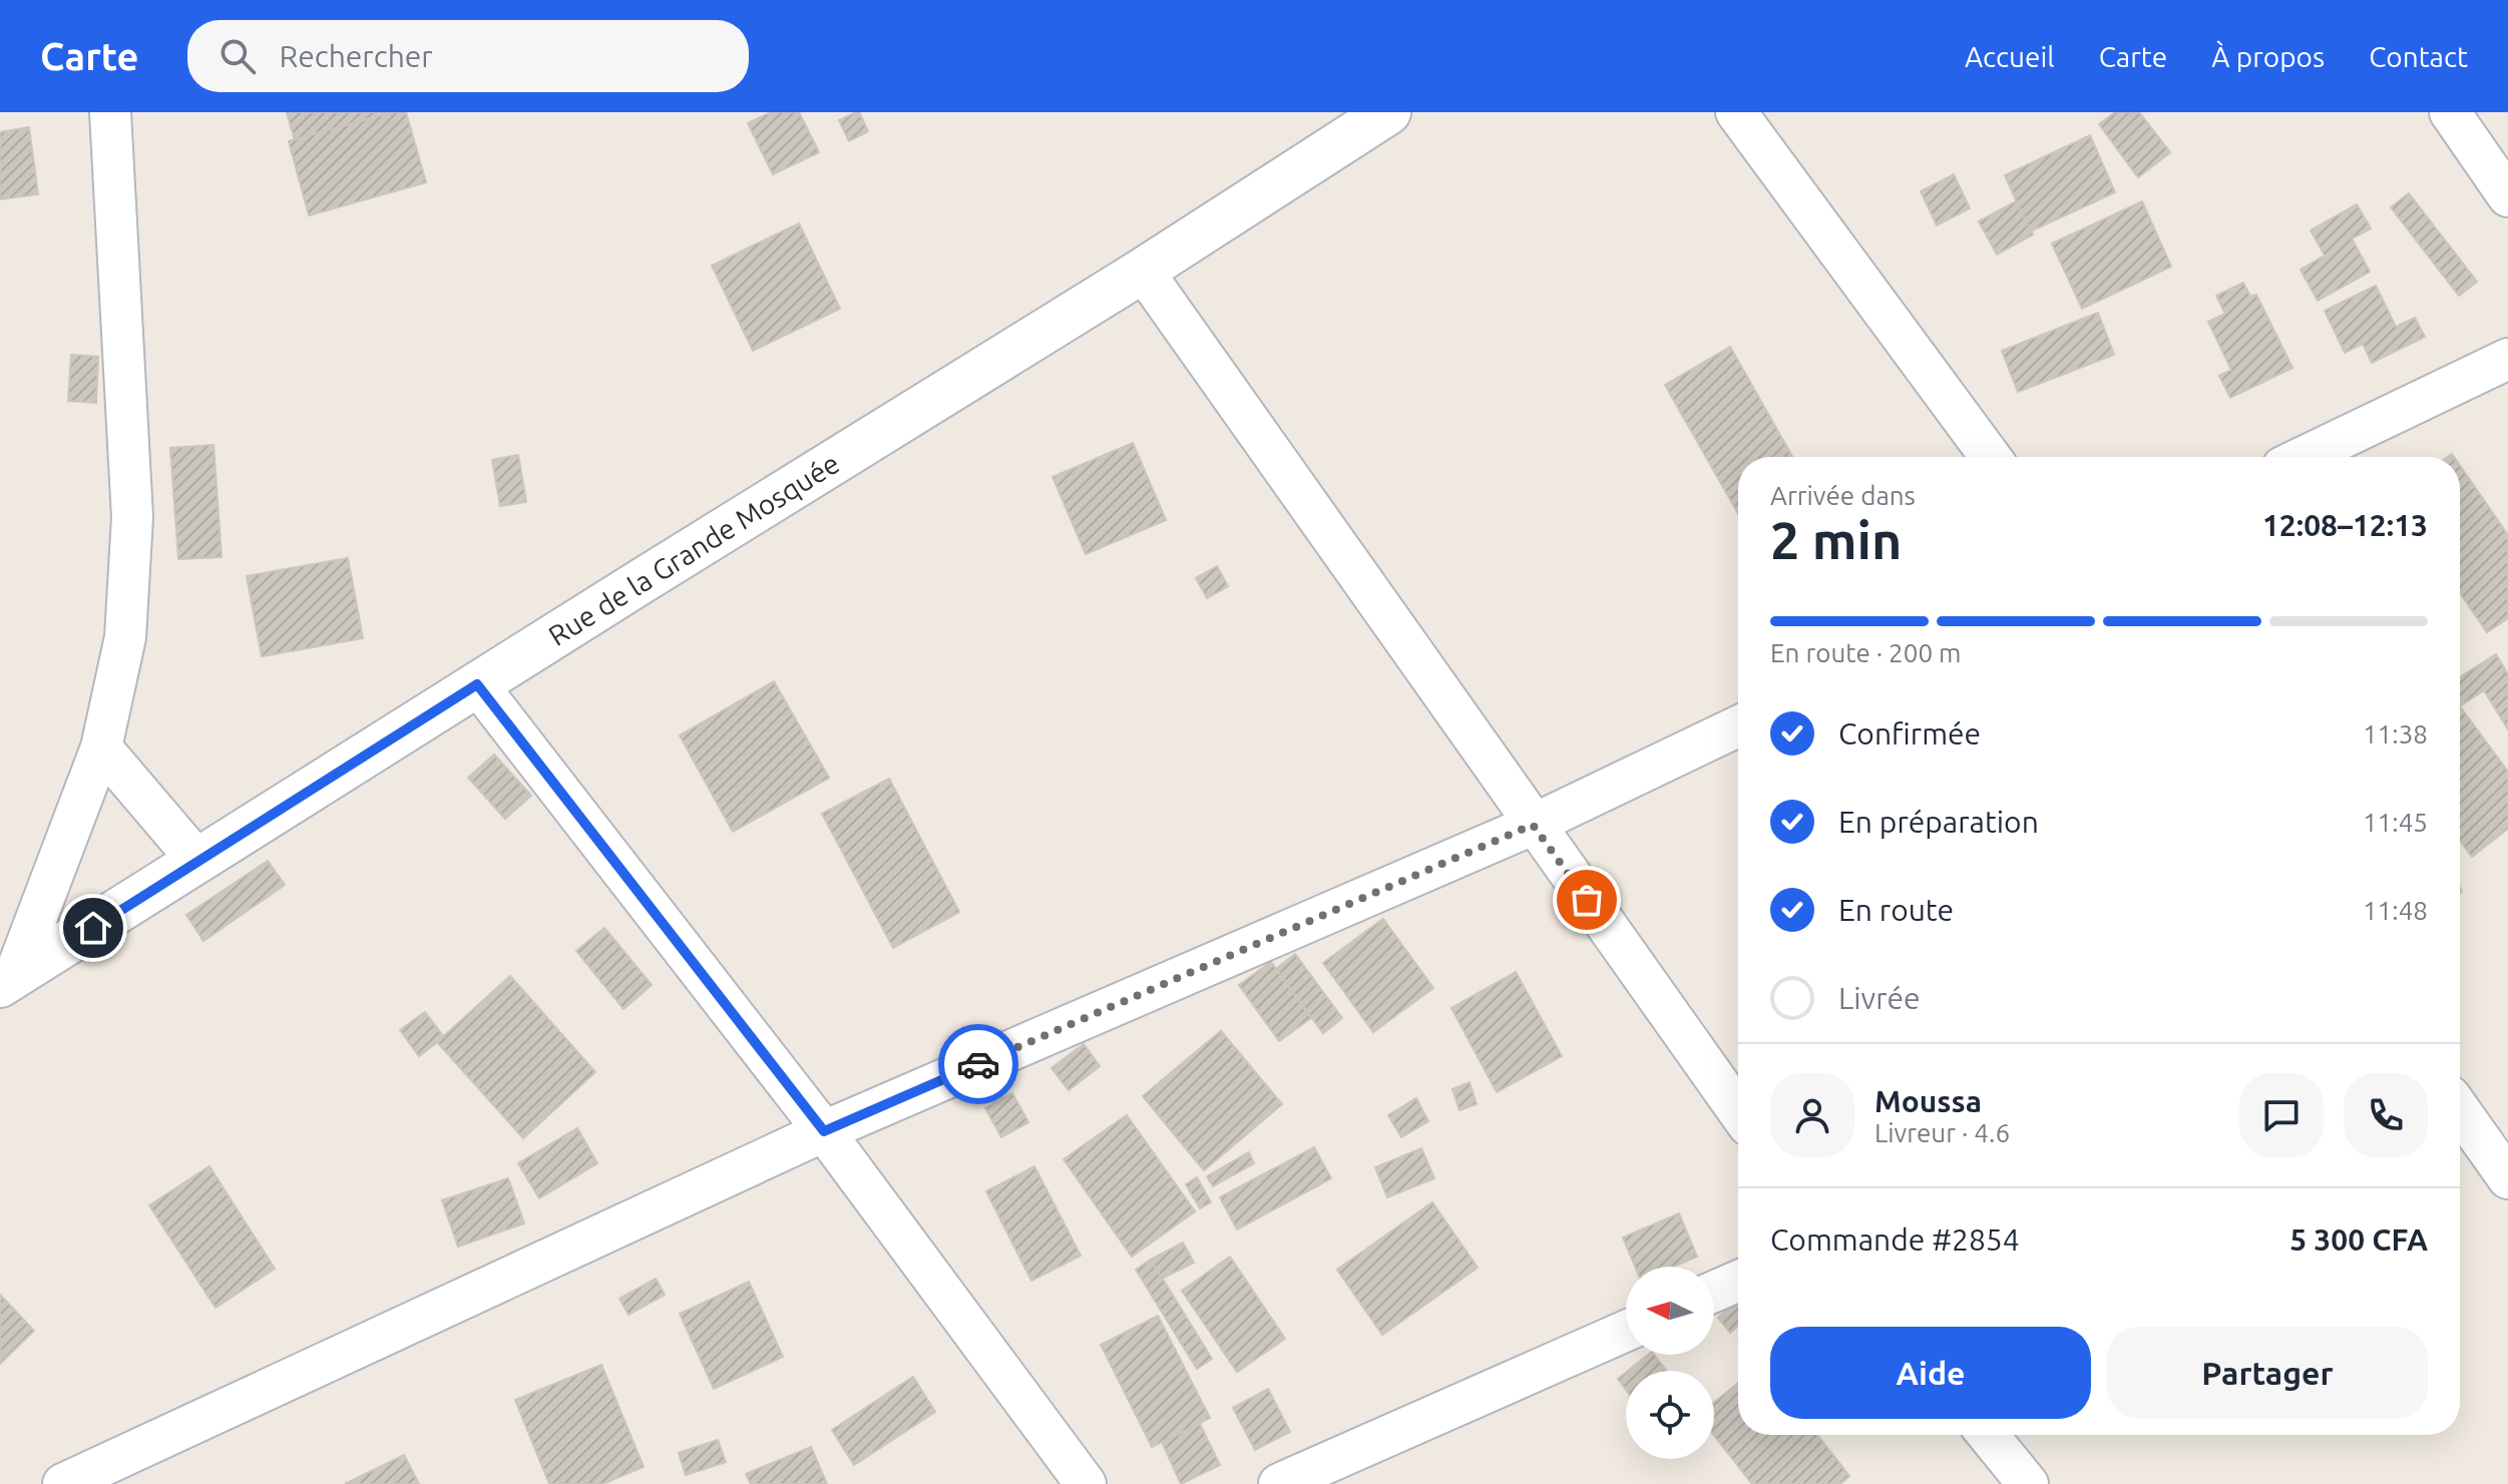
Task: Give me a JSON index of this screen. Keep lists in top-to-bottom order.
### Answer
{
  "streets": {
    "street": ["Rue de la Grande Mosquée"]
  },
  "north": "left",
  "page": {
    "header": "Carte",
    "search": "Rechercher",
    "nav": [
      "Accueil",
      "Carte",
      "À propos",
      "Contact"
    ],
    "heading": ["2 min", "Arrivée dans", "12:08–12:13"],
    "panel": [
      "Moussa",
      "Livreur · 4.6",
      "Commande #2854",
      "5 300 CFA"
    ],
    "bar": "En route · 200 m",
    "list": [
      ["Confirmée", "11:38"],
      ["En préparation", "11:45"],
      ["En route", "11:48"],
      "Livrée"
    ],
    "buttons": ["Aide", "Partager"]
  }
}
